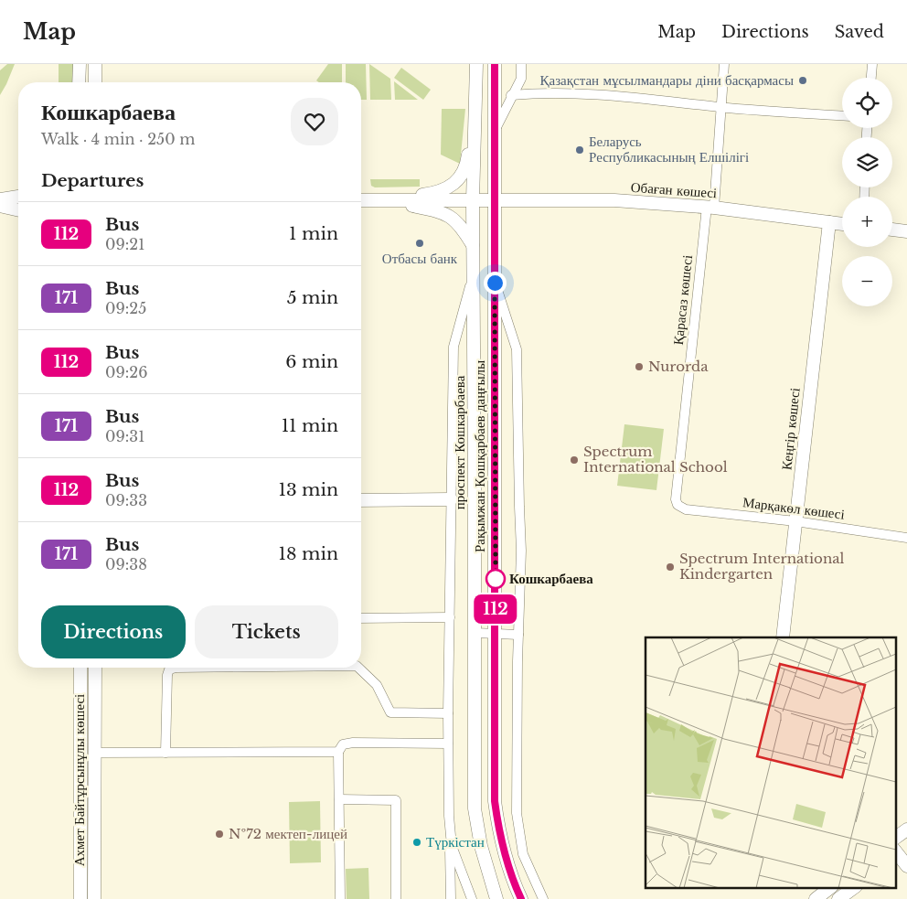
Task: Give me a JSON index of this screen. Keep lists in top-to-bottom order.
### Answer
{
  "streets": {
    "main road": [
      "Обаған көшесі",
      "Кеңгір көшесі",
      "проспект Кошкарбаева",
      "Рақымжан Қошқарбаев даңғылы",
      "Ахмет Байтұрсынұлы көшесі"
    ],
    "street": ["Қарасаз көшесі", "Марқакөл көшесі"]
  },
  "crossings": [
    ["Обаған көшесі", "Қарасаз көшесі"],
    ["Обаған көшесі", "Кеңгір көшесі"],
    ["Обаған көшесі", "проспект Кошкарбаева"],
    ["Обаған көшесі", "Рақымжан Қошқарбаев даңғылы"],
    ["Қарасаз көшесі", "Марқакөл көшесі"],
    ["Кеңгір көшесі", "Марқакөл көшесі"]
  ],
  "places": [
    "Қазақстан мұсылмандары діни басқармасы",
    "Беларусь Республикасының Елшілігі",
    "Отбасы банк",
    "Nurorda",
    "Spectrum International School",
    "Spectrum International Kindergarten",
    "Кошкарбаева",
    "№72 мектеп-лицей",
    "Түркістан"
  ],
  "lines": ["bus line 112"],
  "page": {
    "header": "Map",
    "nav": ["Map", "Directions", "Saved"],
    "on_map": "112",
    "map_buttons": ["+", "−"],
    "heading": [
      ["Кошкарбаева", "Walk · 4 min · 250 m"],
      "Departures"
    ],
    "list": [
      {
        "mark": "112",
        "name": "Bus",
        "note": "09:21",
        "value": "1 min"
      },
      {
        "mark": "171",
        "name": "Bus",
        "note": "09:25",
        "value": "5 min"
      },
      {
        "mark": "112",
        "name": "Bus",
        "note": "09:26",
        "value": "6 min"
      },
      {
        "mark": "171",
        "name": "Bus",
        "note": "09:31",
        "value": "11 min"
      },
      {
        "mark": "112",
        "name": "Bus",
        "note": "09:33",
        "value": "13 min"
      },
      {
        "mark": "171",
        "name": "Bus",
        "note": "09:38",
        "value": "18 min"
      }
    ],
    "buttons": ["Directions", "Tickets"]
  }
}
